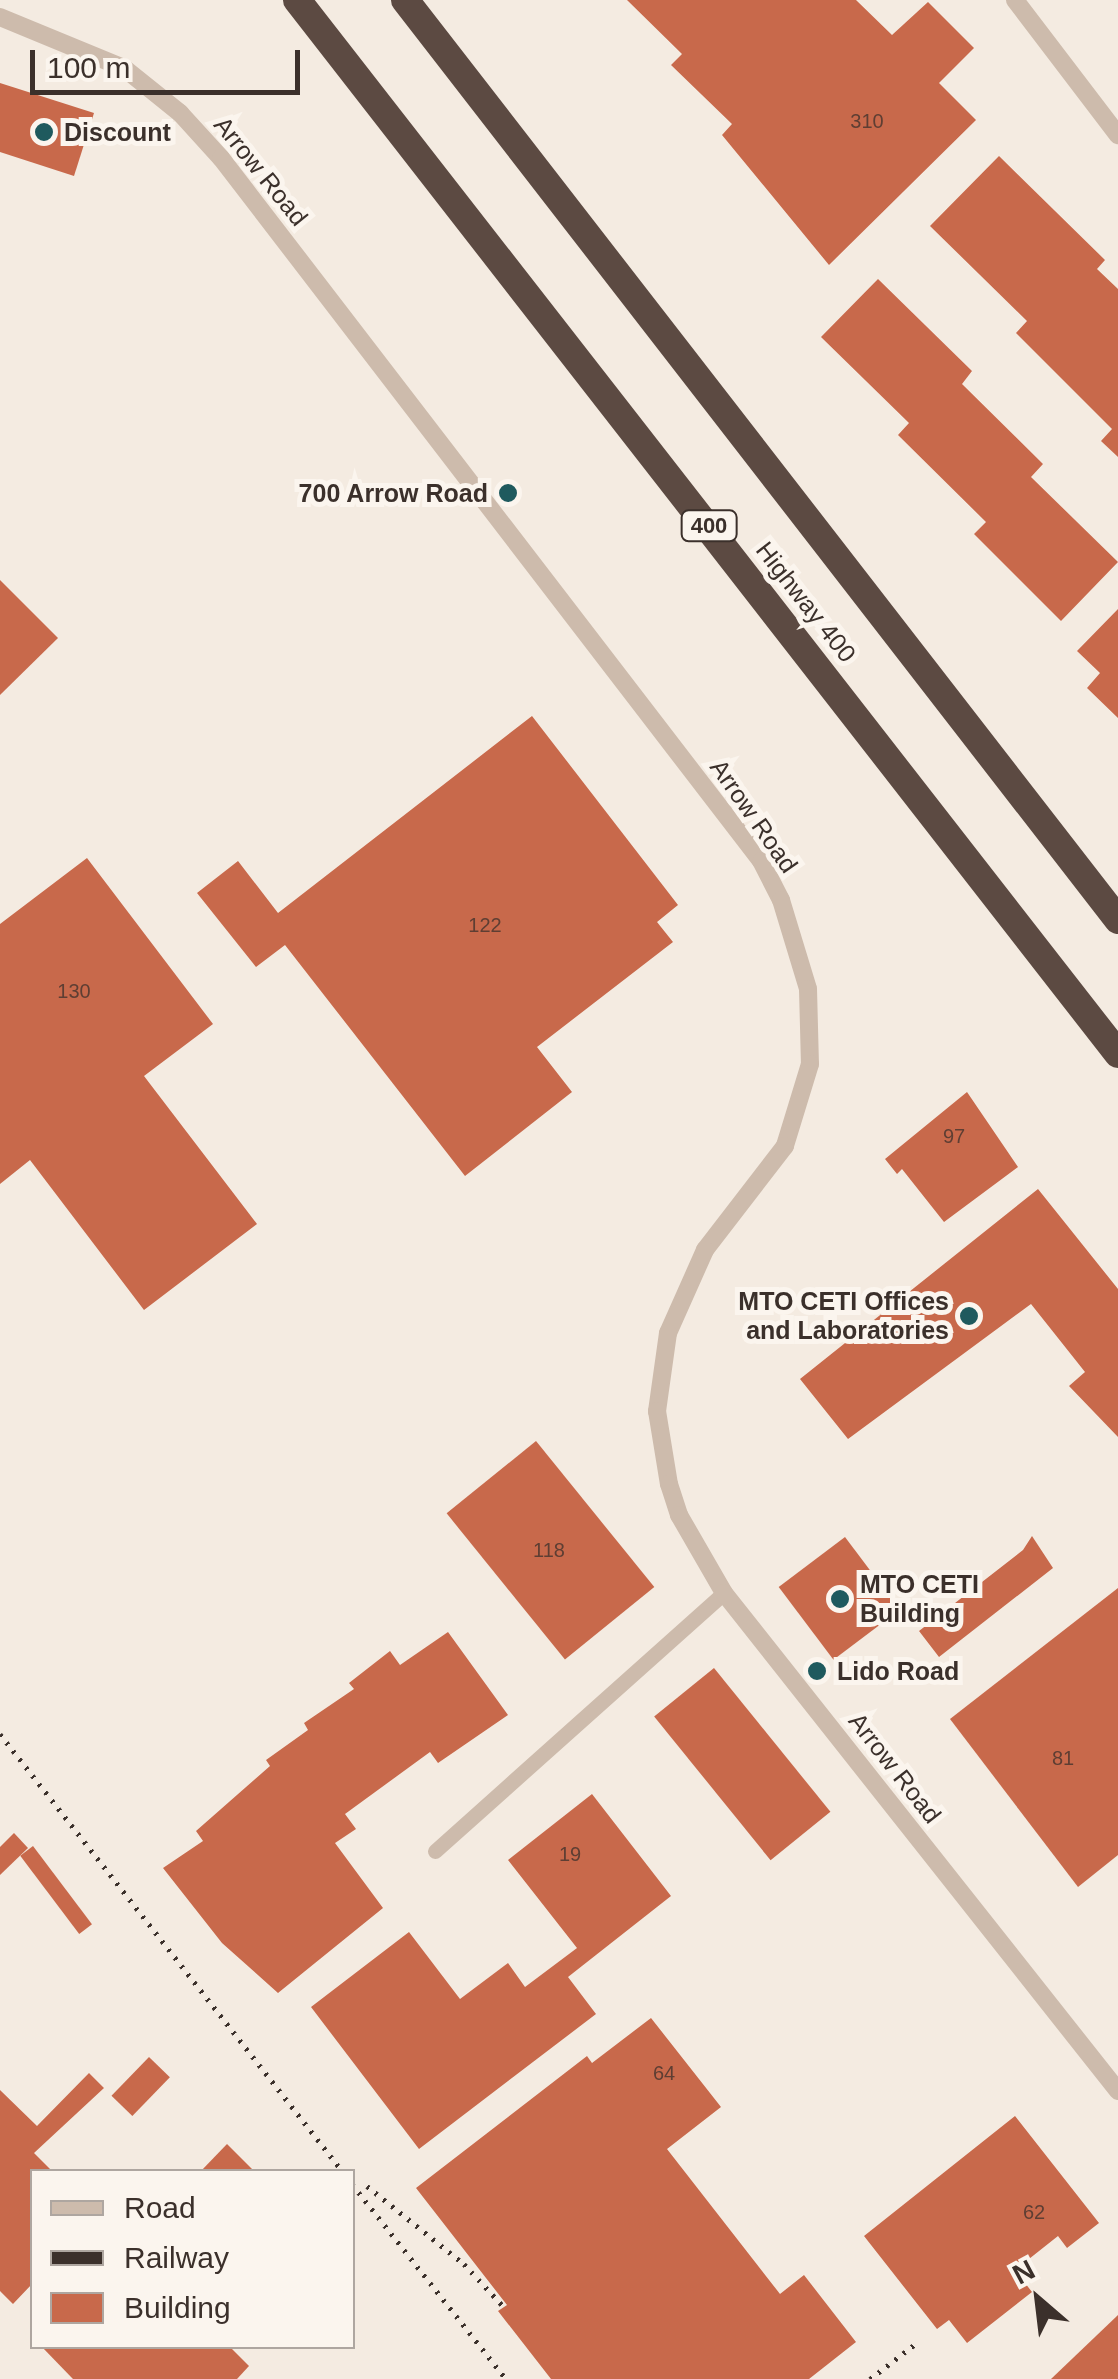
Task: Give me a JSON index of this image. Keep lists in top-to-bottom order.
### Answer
{
  "streets": {
    "highway": ["400", "Highway 400"],
    "street": ["Arrow Road"]
  },
  "places": [
    "Discount",
    "700 Arrow Road",
    "MTO CETI Offices and Laboratories",
    "MTO CETI Building",
    "Lido Road"
  ],
  "house_numbers": [
    "310",
    "122",
    "130",
    "97",
    "118",
    "81",
    "19",
    "64",
    "62"
  ],
  "legend": ["Road", "Railway", "Building"],
  "scale_bar": "100 m",
  "north": "top left"
}
